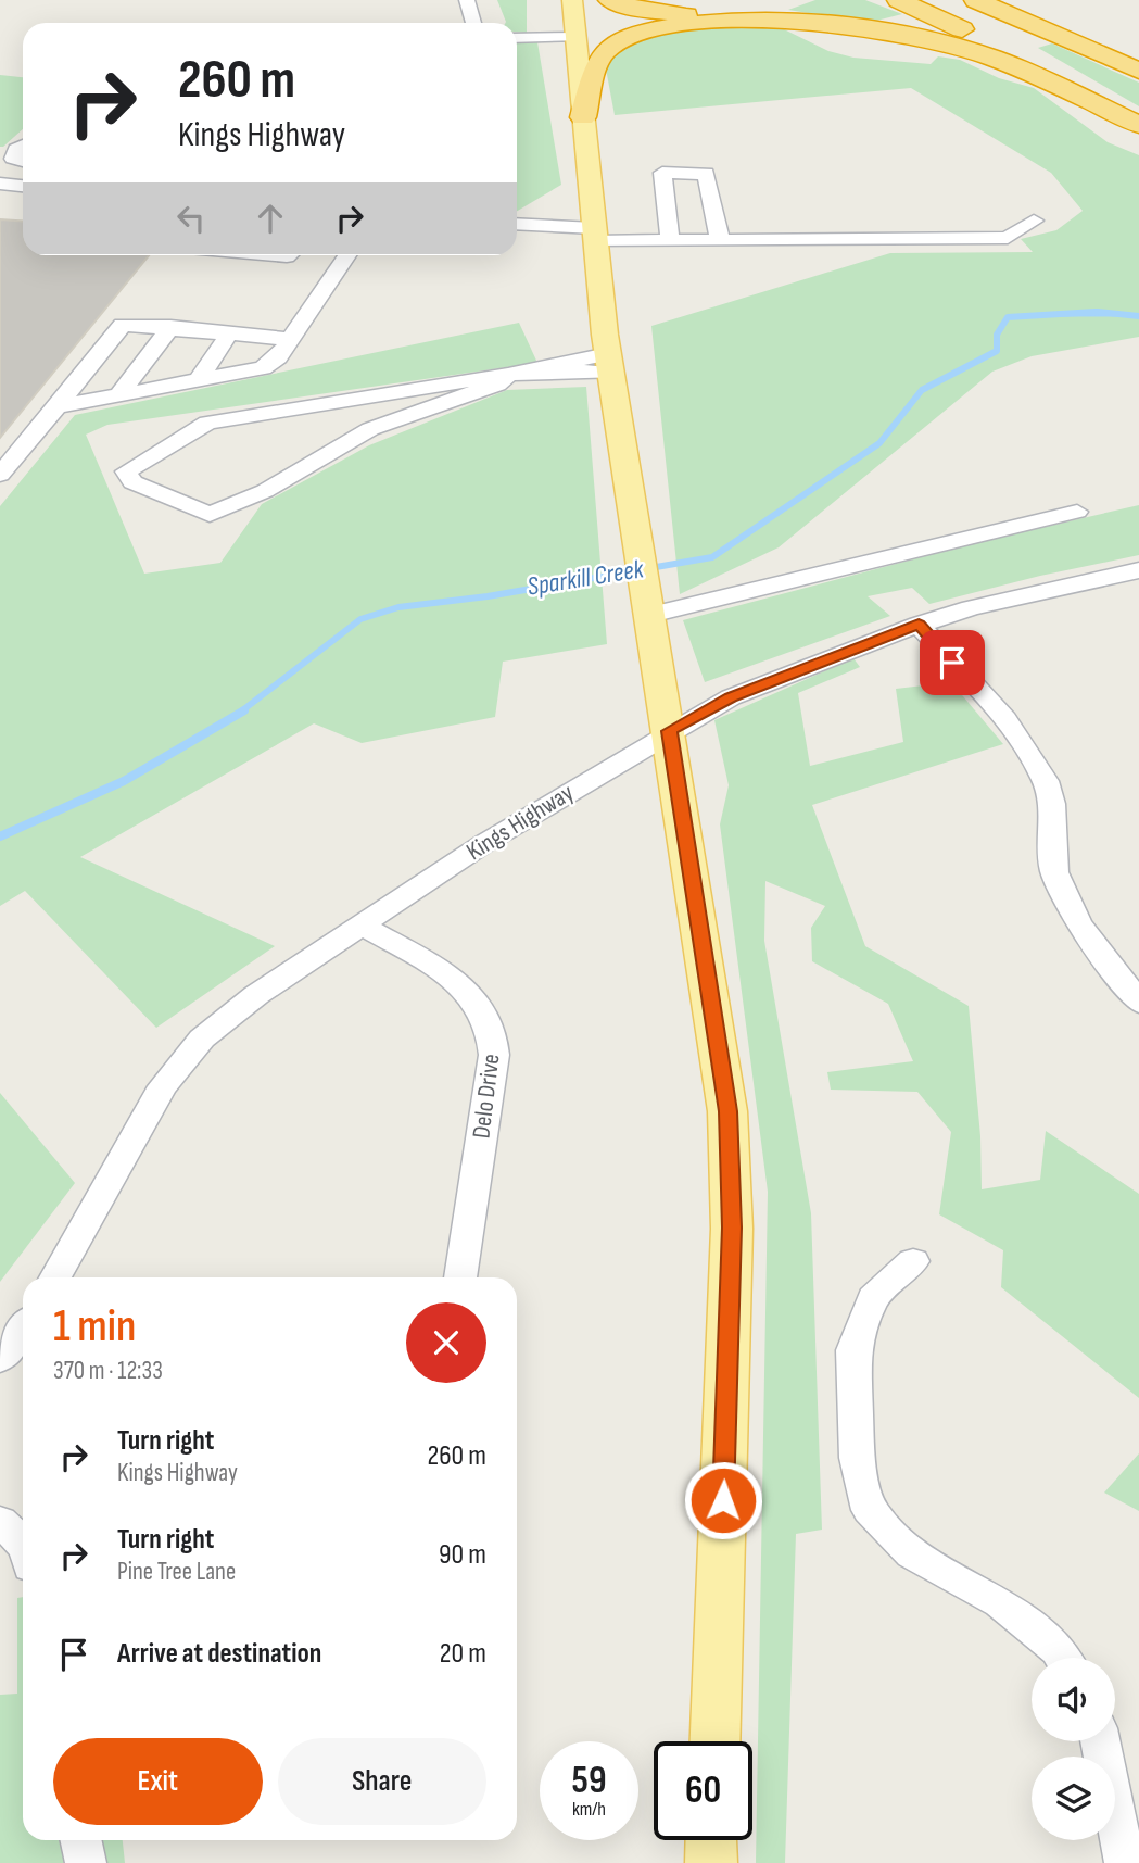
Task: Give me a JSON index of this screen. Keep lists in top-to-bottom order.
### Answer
{
  "streets": {
    "street": ["Kings Highway", "Delo Drive"]
  },
  "crossings": [
    ["Kings Highway", "Delo Drive"]
  ],
  "water": ["Sparkill Creek"],
  "page": {
    "turn": ["260 m", "Kings Highway"],
    "heading": ["1 min", "370 m · 12:33"],
    "list": [
      {
        "name": "Turn right",
        "note": "Kings Highway",
        "value": "260 m"
      },
      {
        "name": "Turn right",
        "note": "Pine Tree Lane",
        "value": "90 m"
      },
      {
        "name": "Arrive at destination",
        "value": "20 m"
      }
    ],
    "buttons": ["Exit", "Share"],
    "speed": "59 km/h",
    "limit": "60"
  }
}
